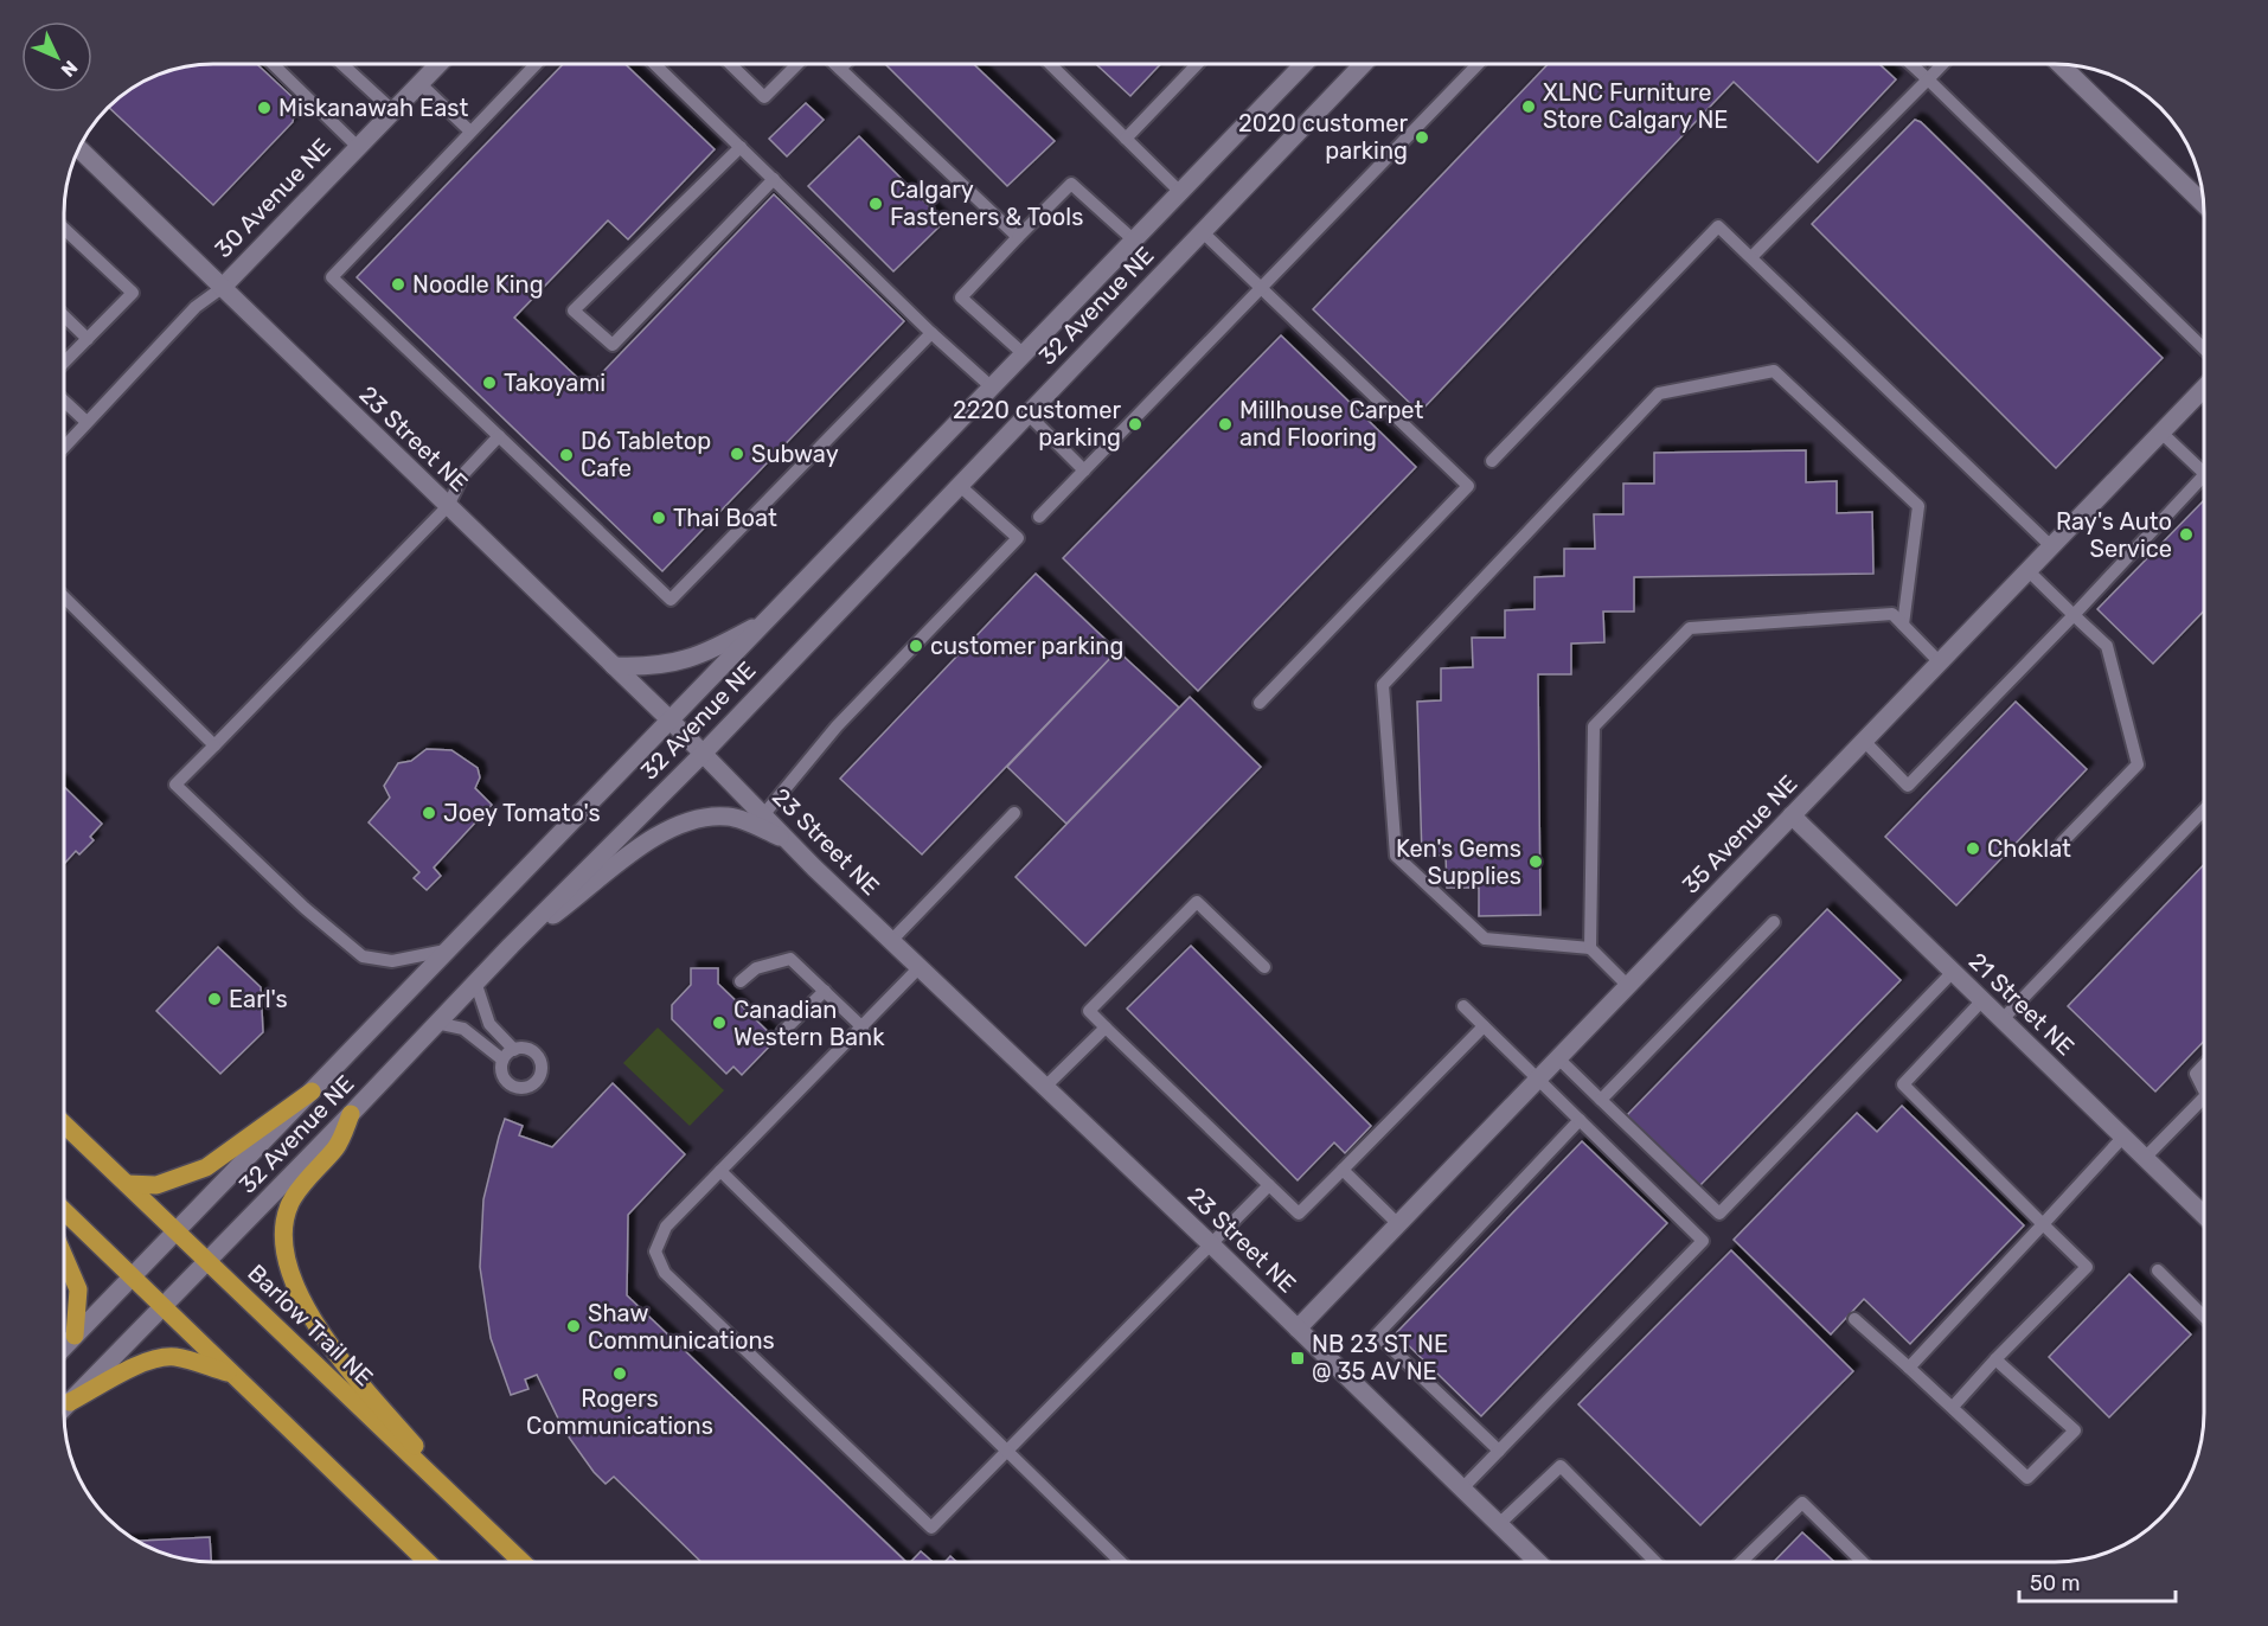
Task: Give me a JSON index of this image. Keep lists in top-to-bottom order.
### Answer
{
  "streets": {
    "main road": ["Barlow Trail NE"],
    "street": [
      "30 Avenue NE",
      "32 Avenue NE",
      "23 Street NE",
      "35 Avenue NE",
      "21 Street NE"
    ]
  },
  "crossings": [
    ["30 Avenue NE", "23 Street NE"],
    ["32 Avenue NE", "23 Street NE"],
    ["32 Avenue NE", "Barlow Trail NE"],
    ["23 Street NE", "35 Avenue NE"],
    ["35 Avenue NE", "21 Street NE"]
  ],
  "places": {
    "other": [
      "XLNC Furniture Store Calgary NE",
      "Miskanawah East",
      "2020 customer parking",
      "Calgary Fasteners & Tools",
      "Noodle King",
      "Takoyami",
      "2220 customer parking",
      "Millhouse Carpet and Flooring",
      "Subway",
      "D6 Tabletop Cafe",
      "Thai Boat",
      "Ray's Auto Service",
      "customer parking",
      "Joey Tomato's",
      "Choklat",
      "Ken's Gems Supplies",
      "Earl's",
      "Canadian Western Bank",
      "Shaw Communications",
      "Rogers Communications"
    ],
    "transit": ["NB 23 ST NE @ 35 AV NE"]
  },
  "scale_bar": "50 m",
  "north": "bottom right"
}
